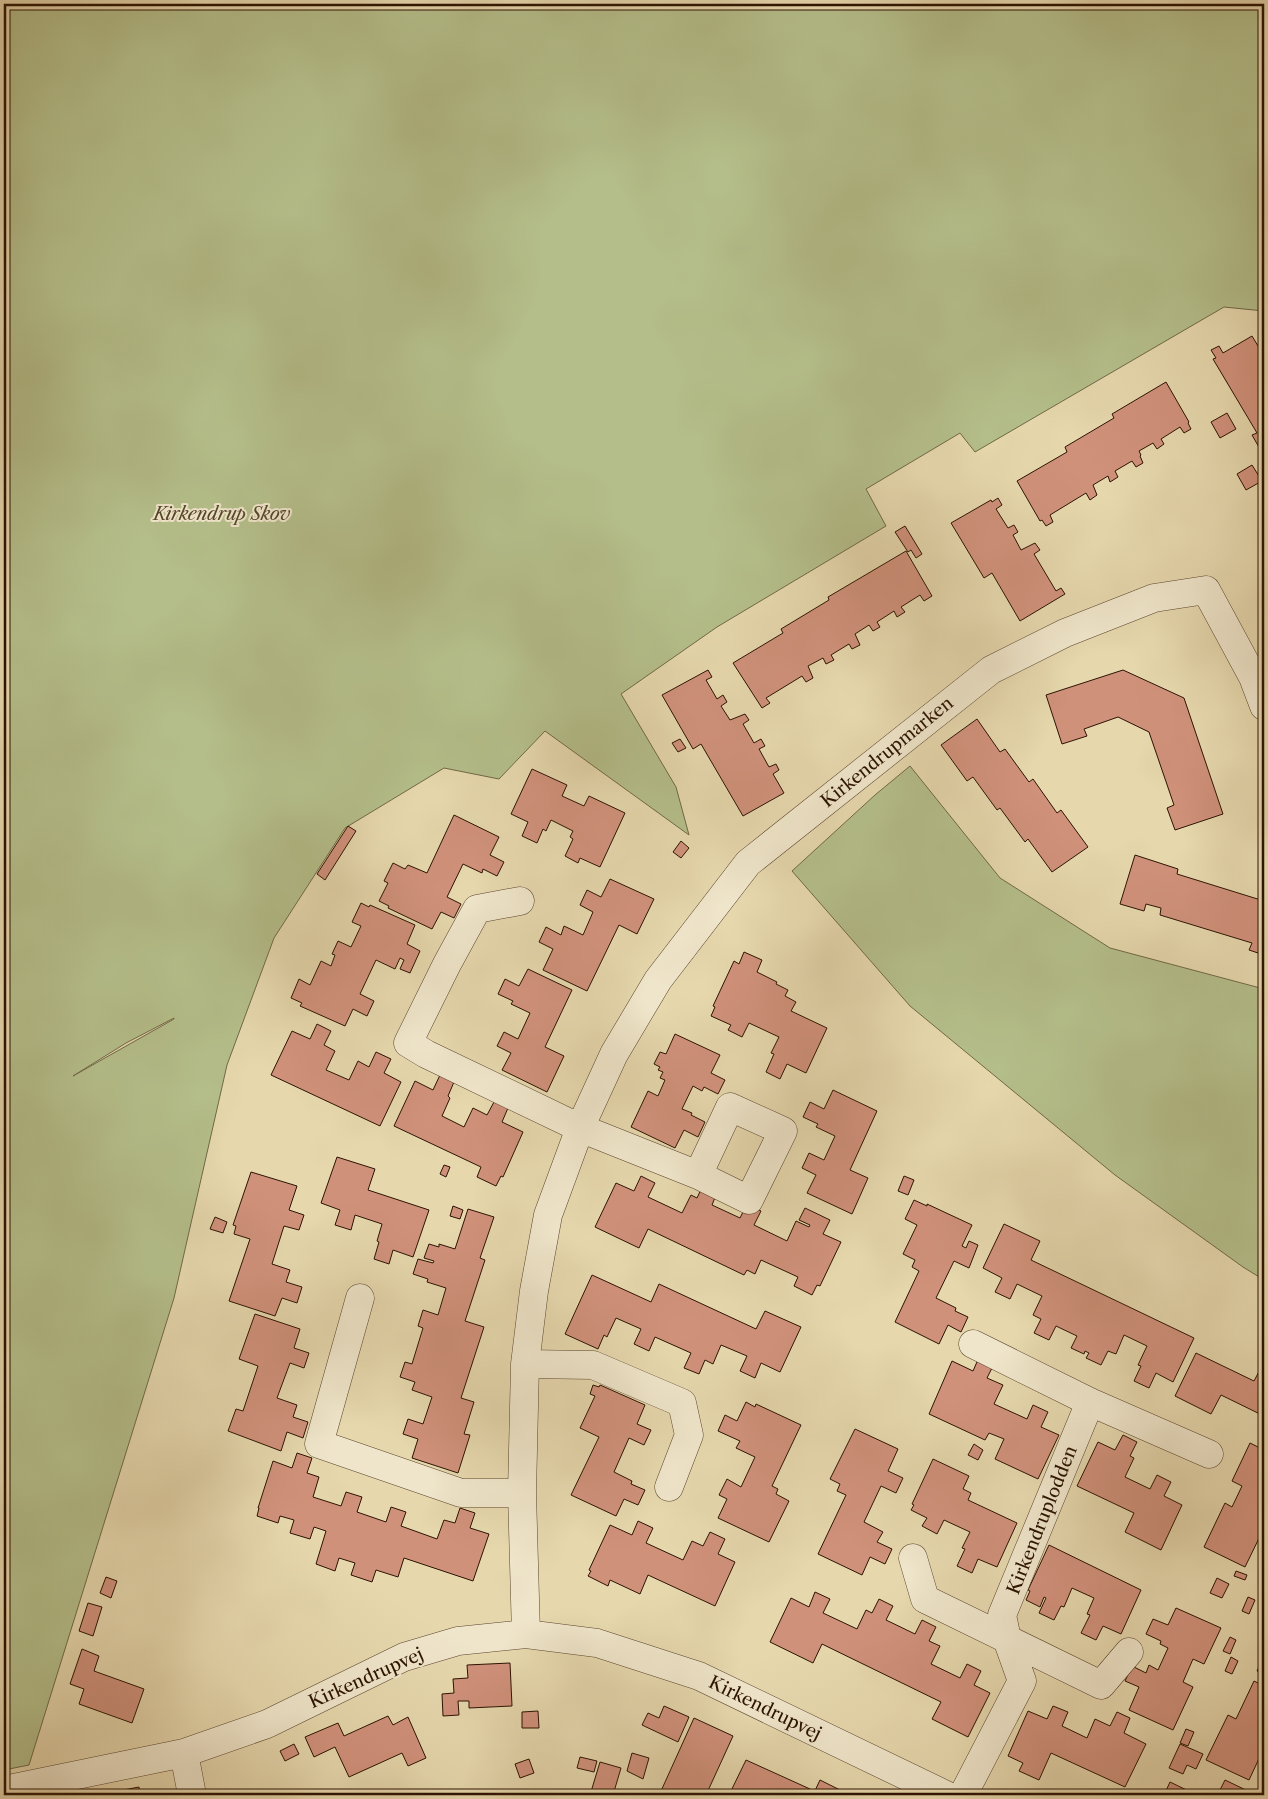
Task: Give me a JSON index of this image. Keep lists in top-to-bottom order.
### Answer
{
  "streets": {
    "street": ["Kirkendrupmarken", "Kirkendruplodden", "Kirkendrupvej"]
  },
  "crossings": [
    ["Kirkendrupmarken", "Kirkendrupvej"]
  ],
  "parks": ["Kirkendrup Skov"]
}
